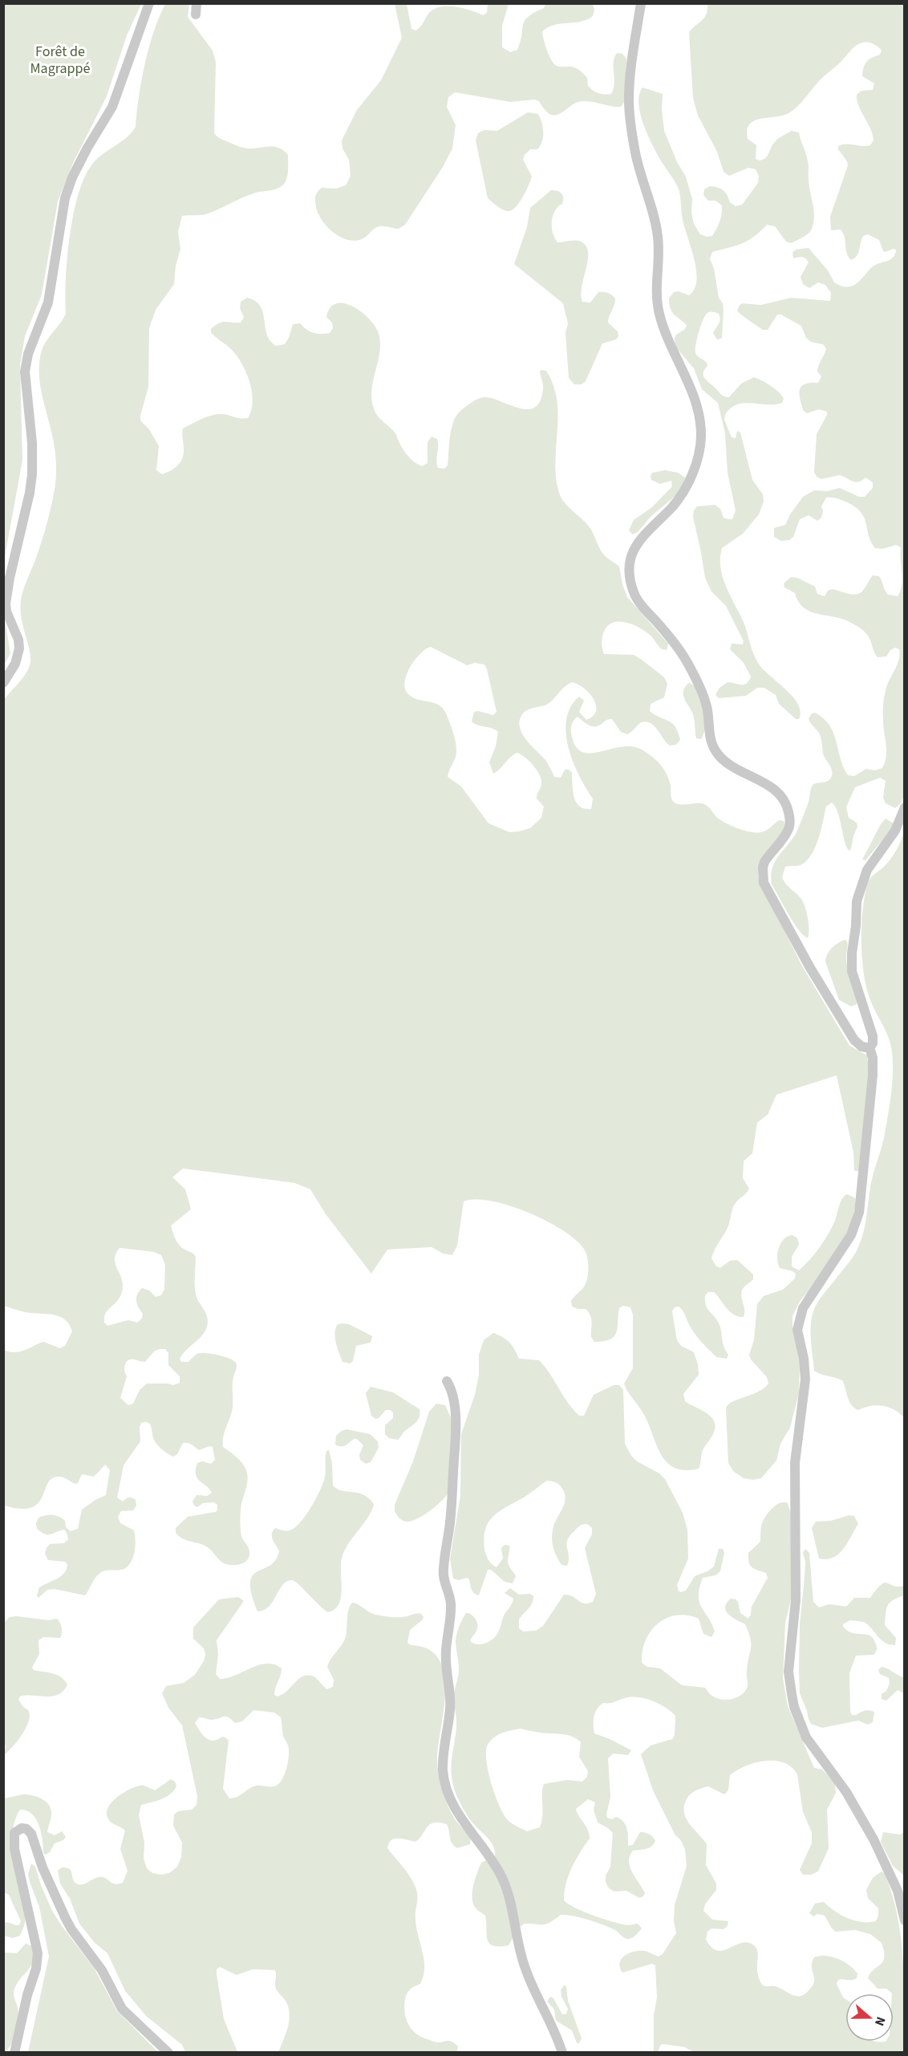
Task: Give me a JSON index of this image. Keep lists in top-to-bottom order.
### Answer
{
  "parks": ["Forêt de Magrappé"],
  "north": "right"
}
